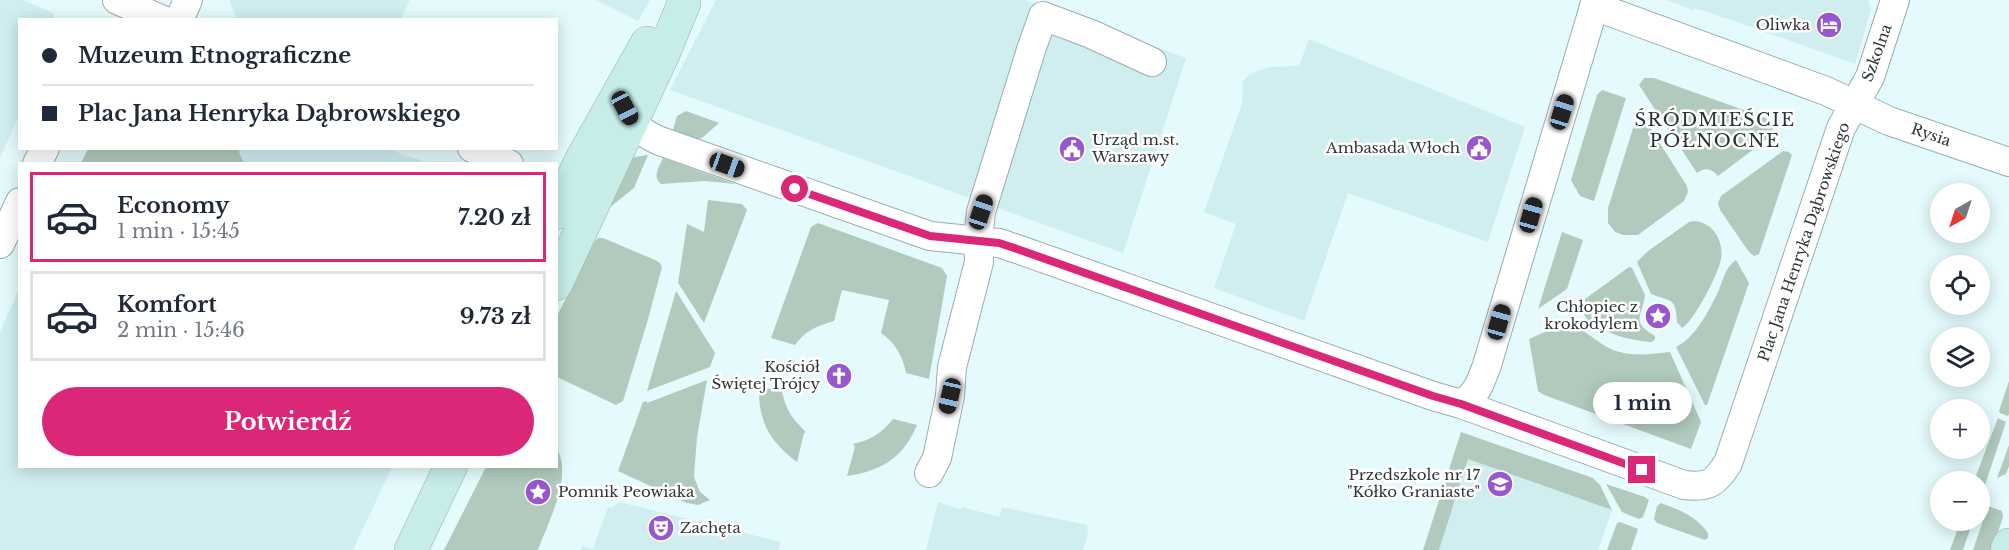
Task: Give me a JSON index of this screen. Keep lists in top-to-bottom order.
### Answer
{
  "streets": {
    "street": ["Szkolna", "Rysia", "Plac Jana Henryka Dąbrowskiego"]
  },
  "crossings": [
    ["Szkolna", "Rysia"],
    ["Szkolna", "Plac Jana Henryka Dąbrowskiego"],
    ["Rysia", "Plac Jana Henryka Dąbrowskiego"]
  ],
  "districts": ["ŚRÓDMIEŚCIE PÓŁNOCNE"],
  "places": {
    "hotel": ["Oliwka"],
    "public building": ["Ambasada Włoch", "Urząd m.st. Warszawy"],
    "place": ["Chłopiec z krokodylem", "Pomnik Peowiaka"],
    "church": ["Kościół Świętej Trójcy"],
    "school or university": ["Przedszkole nr 17 \"Kółko Graniaste\""],
    "theatre": ["Zachęta"]
  },
  "north": "bottom left",
  "page": {
    "banner": ["Muzeum Etnograficzne", "Plac Jana Henryka Dąbrowskiego"],
    "list": [
      {
        "name": "Economy",
        "note": "1 min · 15:45",
        "value": "7.20 zł"
      },
      {
        "name": "Komfort",
        "note": "2 min · 15:46",
        "value": "9.73 zł"
      }
    ],
    "map_buttons": ["+", "−"],
    "buttons": "Potwierdź",
    "bubble": "1 min"
  }
}
